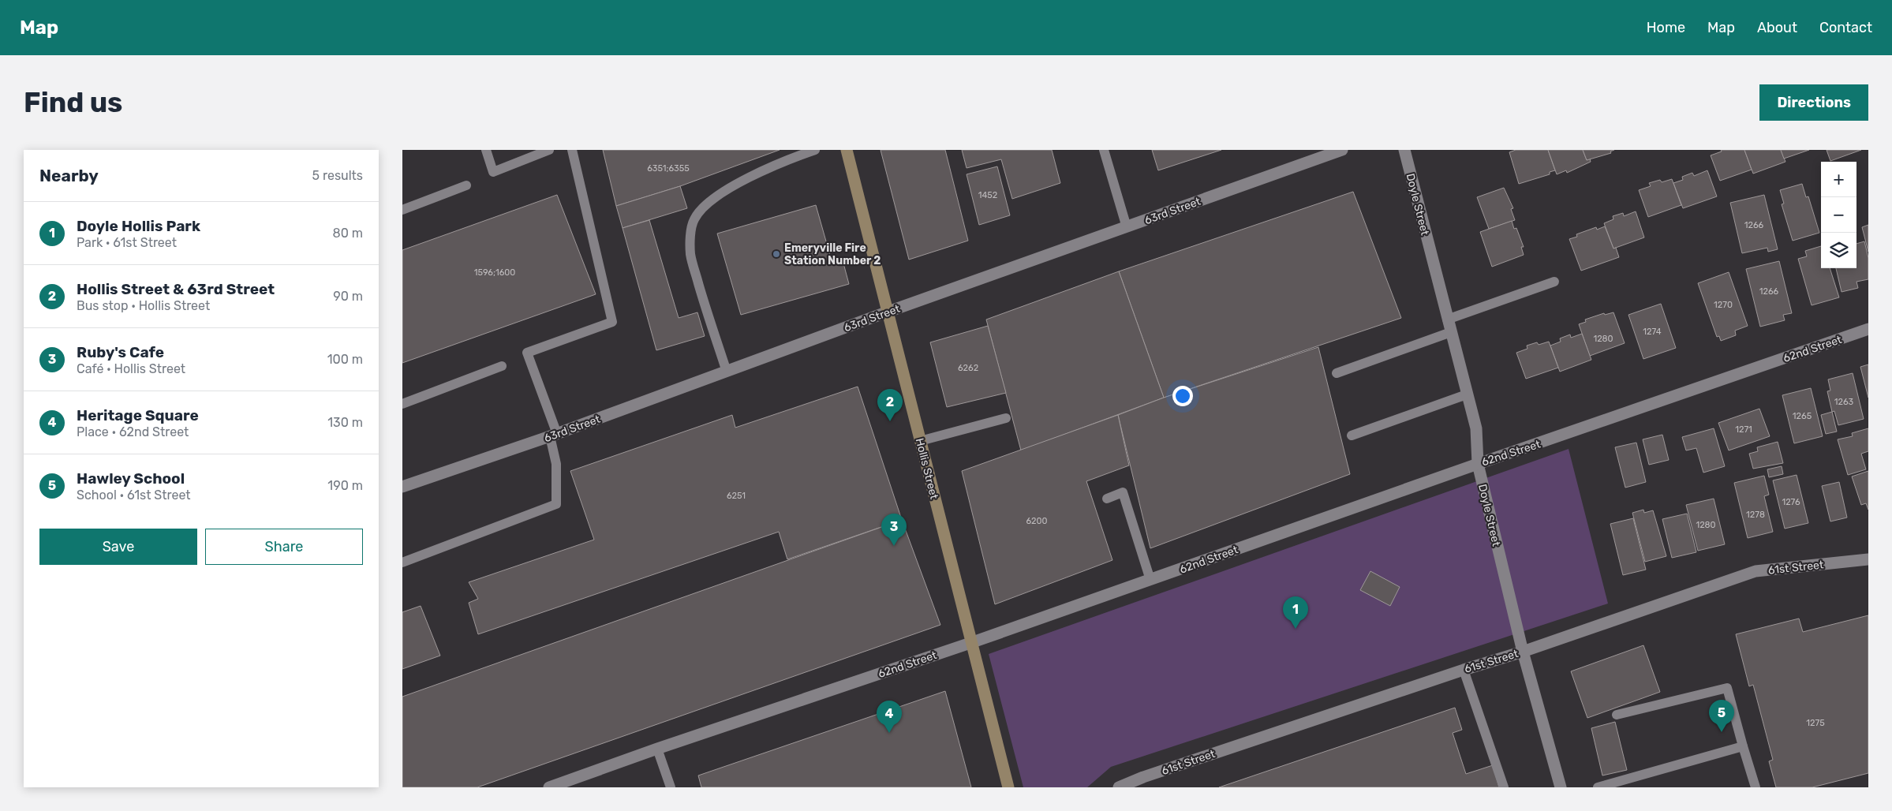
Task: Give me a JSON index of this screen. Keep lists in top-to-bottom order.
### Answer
{
  "streets": {
    "street": [
      "Doyle Street",
      "63rd Street",
      "62nd Street",
      "Hollis Street",
      "61st Street"
    ]
  },
  "crossings": [
    ["Doyle Street", "62nd Street"],
    ["Doyle Street", "61st Street"],
    ["63rd Street", "Hollis Street"],
    ["62nd Street", "Hollis Street"]
  ],
  "places": ["Emeryville Fire Station Number 2"],
  "house_numbers": [
    "6351;6355",
    "1452",
    "1266",
    "1596;1600",
    "1266",
    "1270",
    "1274",
    "1280",
    "6262",
    "1263",
    "1265",
    "1271",
    "6251",
    "1276",
    "1278",
    "6200",
    "1280",
    "1275"
  ],
  "page": {
    "header": "Map",
    "nav": [
      "Home",
      "Map",
      "About",
      "Contact"
    ],
    "buttons": [
      "Directions",
      ["Save", "Share"]
    ],
    "title": "Find us",
    "heading": ["Nearby", "5 results"],
    "map_buttons": ["+", "−"],
    "list": [
      {
        "mark": "1",
        "name": "Doyle Hollis Park",
        "note": "Park · 61st Street",
        "value": "80 m"
      },
      {
        "mark": "2",
        "name": "Hollis Street & 63rd Street",
        "note": "Bus stop · Hollis Street",
        "value": "90 m"
      },
      {
        "mark": "3",
        "name": "Ruby's Cafe",
        "note": "Café · Hollis Street",
        "value": "100 m"
      },
      {
        "mark": "4",
        "name": "Heritage Square",
        "note": "Place · 62nd Street",
        "value": "130 m"
      },
      {
        "mark": "5",
        "name": "Hawley School",
        "note": "School · 61st Street",
        "value": "190 m"
      }
    ],
    "pins": [
      "2",
      "3",
      "1",
      "5",
      "4"
    ]
  }
}
